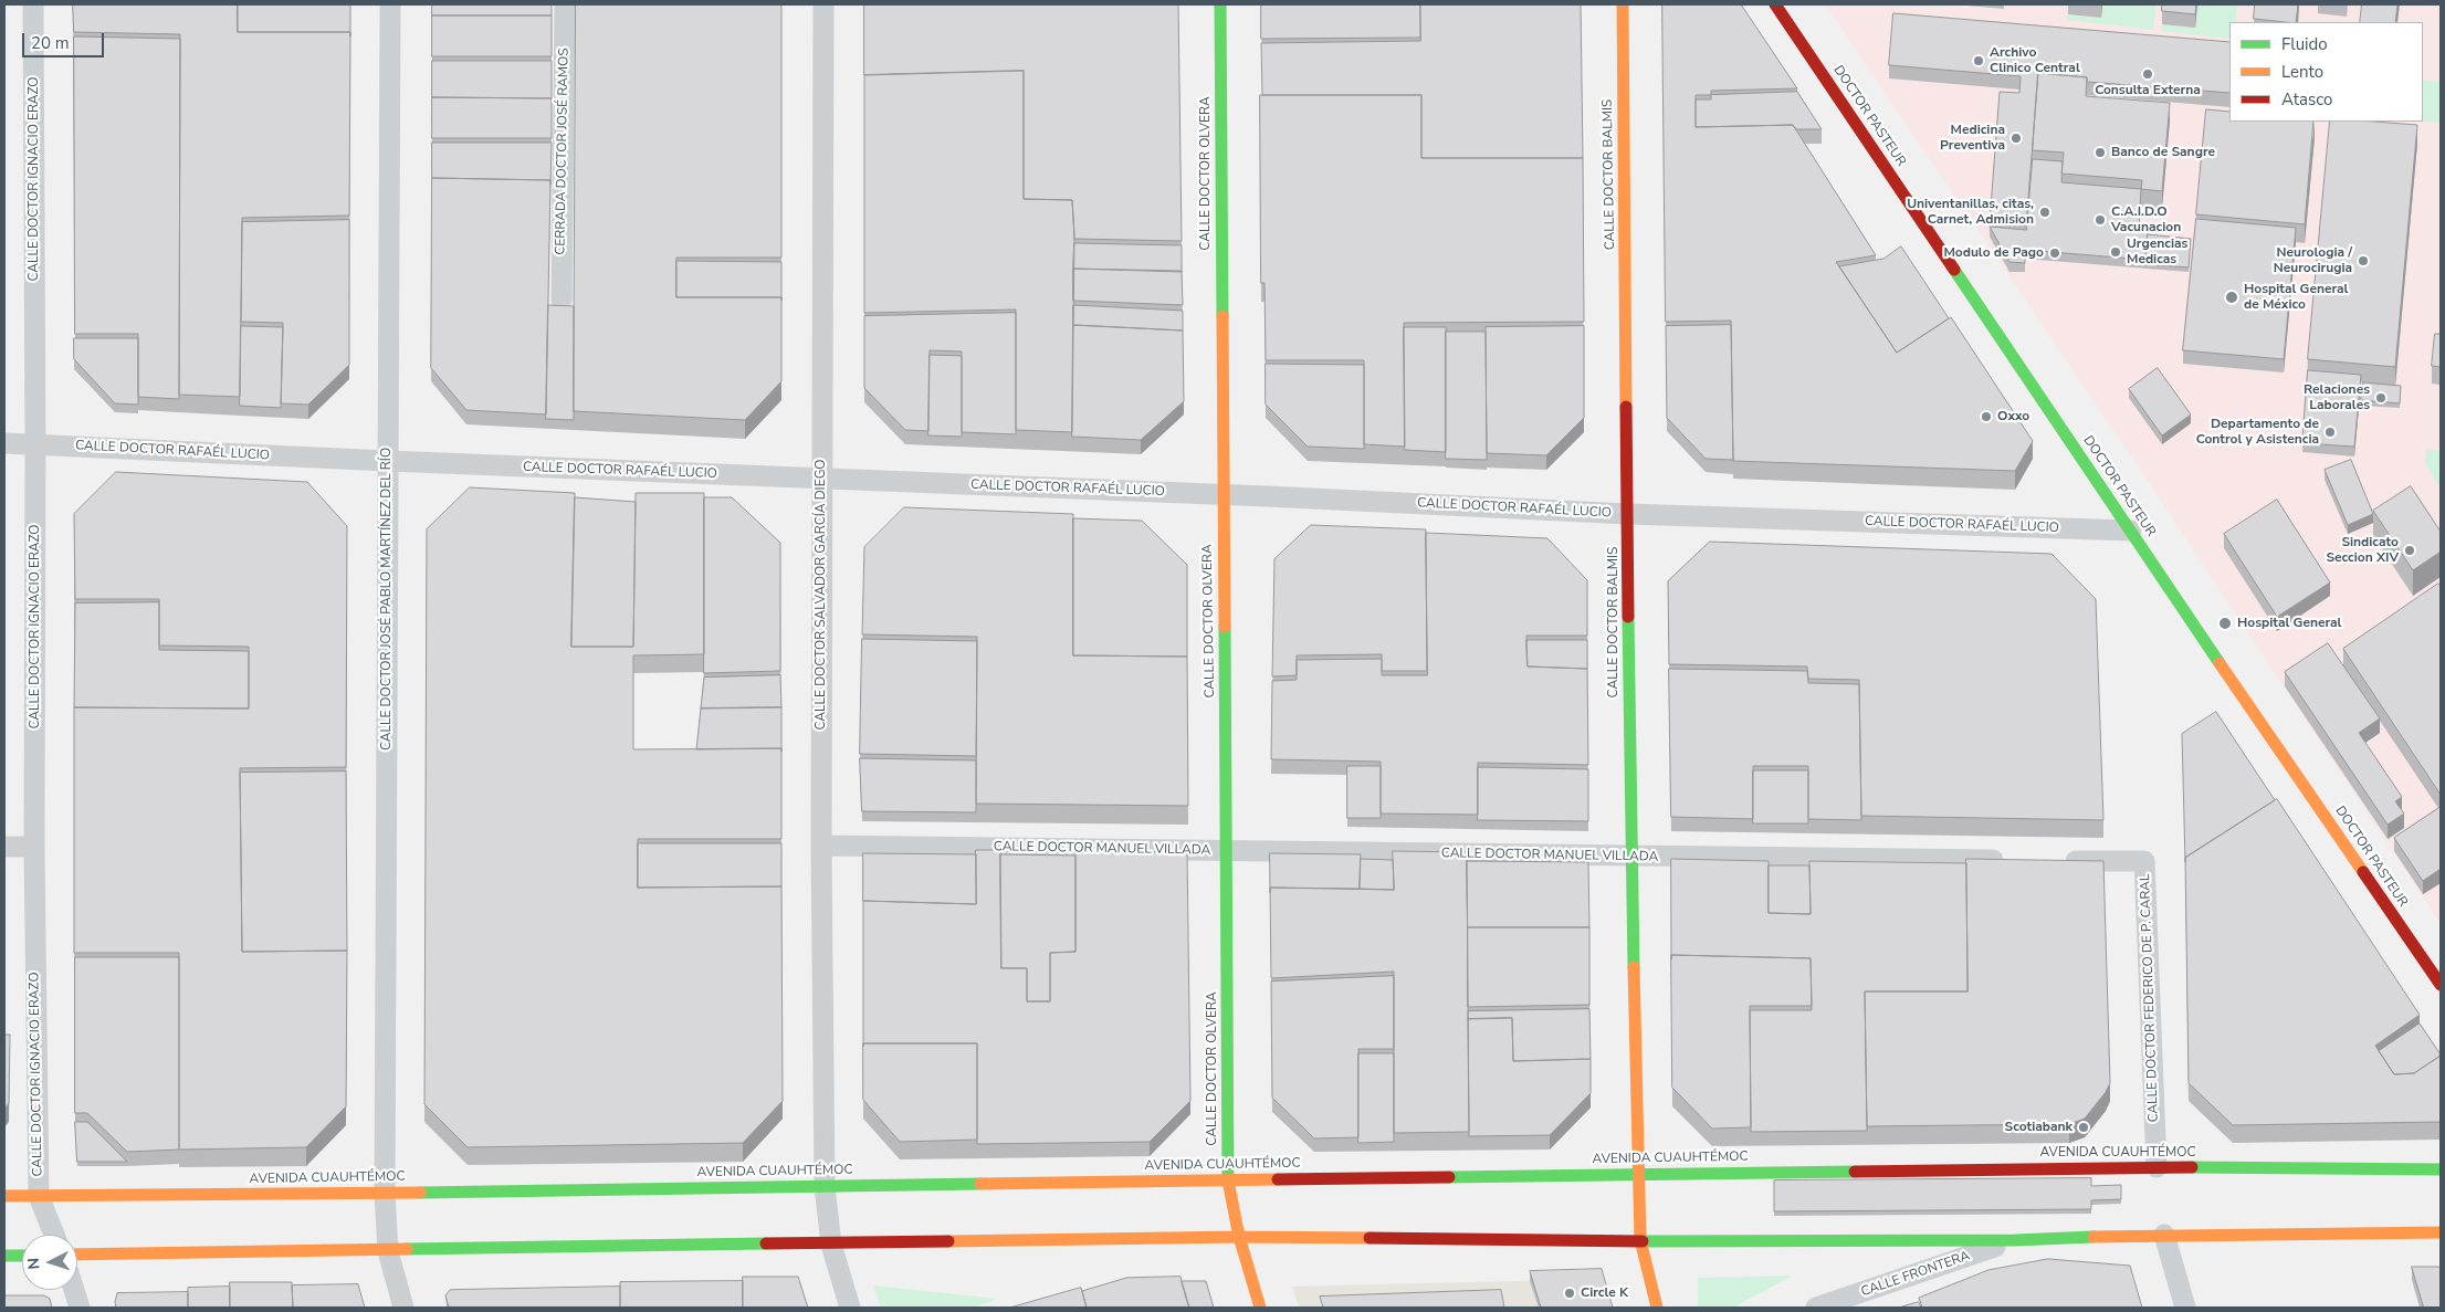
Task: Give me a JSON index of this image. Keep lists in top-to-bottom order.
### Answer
{
  "streets": {
    "main road": [
      "DOCTOR PASTEUR",
      "CALLE DOCTOR OLVERA",
      "CALLE DOCTOR BALMIS",
      "AVENIDA CUAUHTÉMOC"
    ],
    "street": [
      "CERRADA DOCTOR JOSÉ RAMOS",
      "CALLE DOCTOR IGNACIO ERAZO",
      "CALLE DOCTOR RAFAÉL LUCIO",
      "CALLE DOCTOR SALVADOR GARCÍA DIEGO",
      "CALLE DOCTOR JOSÉ PABLO MARTÍNEZ DEL RÍO",
      "CALLE DOCTOR MANUEL VILLADA",
      "CALLE DOCTOR FEDERICO DE P. CARAL",
      "CALLE FRONTERA"
    ]
  },
  "crossings": [
    ["DOCTOR PASTEUR", "CALLE DOCTOR RAFAÉL LUCIO"],
    ["CALLE DOCTOR OLVERA", "CALLE DOCTOR RAFAÉL LUCIO"],
    ["CALLE DOCTOR OLVERA", "CALLE DOCTOR MANUEL VILLADA"],
    ["CALLE DOCTOR OLVERA", "AVENIDA CUAUHTÉMOC"],
    ["CALLE DOCTOR BALMIS", "CALLE DOCTOR RAFAÉL LUCIO"],
    ["CALLE DOCTOR BALMIS", "CALLE DOCTOR MANUEL VILLADA"],
    ["CALLE DOCTOR BALMIS", "AVENIDA CUAUHTÉMOC"],
    ["CALLE DOCTOR IGNACIO ERAZO", "CALLE DOCTOR RAFAÉL LUCIO"],
    ["CALLE DOCTOR IGNACIO ERAZO", "AVENIDA CUAUHTÉMOC"],
    ["CALLE DOCTOR RAFAÉL LUCIO", "CALLE DOCTOR SALVADOR GARCÍA DIEGO"],
    ["CALLE DOCTOR RAFAÉL LUCIO", "CALLE DOCTOR JOSÉ PABLO MARTÍNEZ DEL RÍO"],
    ["CALLE DOCTOR SALVADOR GARCÍA DIEGO", "CALLE DOCTOR MANUEL VILLADA"],
    ["CALLE DOCTOR SALVADOR GARCÍA DIEGO", "AVENIDA CUAUHTÉMOC"],
    ["CALLE DOCTOR JOSÉ PABLO MARTÍNEZ DEL RÍO", "AVENIDA CUAUHTÉMOC"],
    ["CALLE DOCTOR FEDERICO DE P. CARAL", "AVENIDA CUAUHTÉMOC"]
  ],
  "places": [
    "Archivo Clinico Central",
    "Consulta Externa",
    "Medicina Preventiva",
    "Banco de Sangre",
    "Univentanillas, citas, Carnet, Admision",
    "C.A.I.D.O Vacunacion",
    "Urgencias Medicas",
    "Modulo de Pago",
    "Neurologia / Neurocirugia",
    "Hospital General de México",
    "Relaciones Laborales",
    "Oxxo",
    "Departamento de Control y Asistencia",
    "Sindicato Seccion XIV",
    "Hospital General",
    "Scotiabank",
    "Circle K"
  ],
  "legend": ["Fluido", "Lento", "Atasco"],
  "scale_bar": "20 m",
  "north": "left"
}
